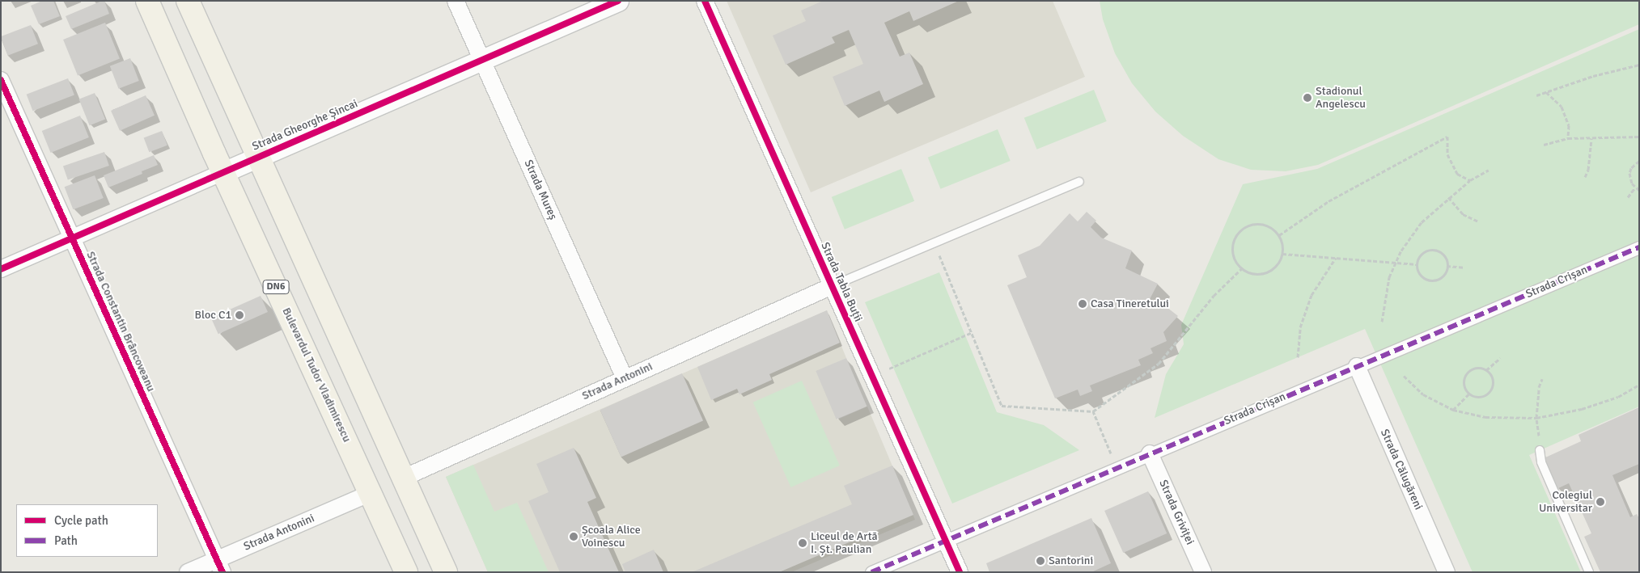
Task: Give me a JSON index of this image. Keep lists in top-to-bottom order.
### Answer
{
  "streets": {
    "main road": ["DN6", "Bulevardul Tudor Vladimirescu"],
    "street": [
      "Strada Gheorghe Șincai",
      "Strada Mureș",
      "Strada Tabla Buții",
      "Strada Crișan",
      "Strada Constantin Brâncoveanu",
      "Strada Antonini",
      "Strada Călugăreni",
      "Strada Griviței"
    ]
  },
  "crossings": [
    ["Strada Gheorghe Șincai", "Strada Mureș"],
    ["Strada Gheorghe Șincai", "Strada Constantin Brâncoveanu"],
    ["Strada Gheorghe Șincai", "Bulevardul Tudor Vladimirescu"],
    ["Strada Mureș", "Strada Antonini"],
    ["Strada Tabla Buții", "Strada Crișan"],
    ["Strada Tabla Buții", "Strada Antonini"],
    ["Strada Crișan", "Strada Călugăreni"],
    ["Strada Crișan", "Strada Griviței"],
    ["Strada Constantin Brâncoveanu", "Strada Antonini"],
    ["Bulevardul Tudor Vladimirescu", "Strada Antonini"]
  ],
  "places": [
    "Stadionul Angelescu",
    "Casa Tineretului",
    "Bloc C1",
    "Colegiul Universitar",
    "Școala Alice Voinescu",
    "Liceul de Artă I. Șt. Paulian",
    "Santorini"
  ],
  "legend": ["Cycle path", "Path"]
}
